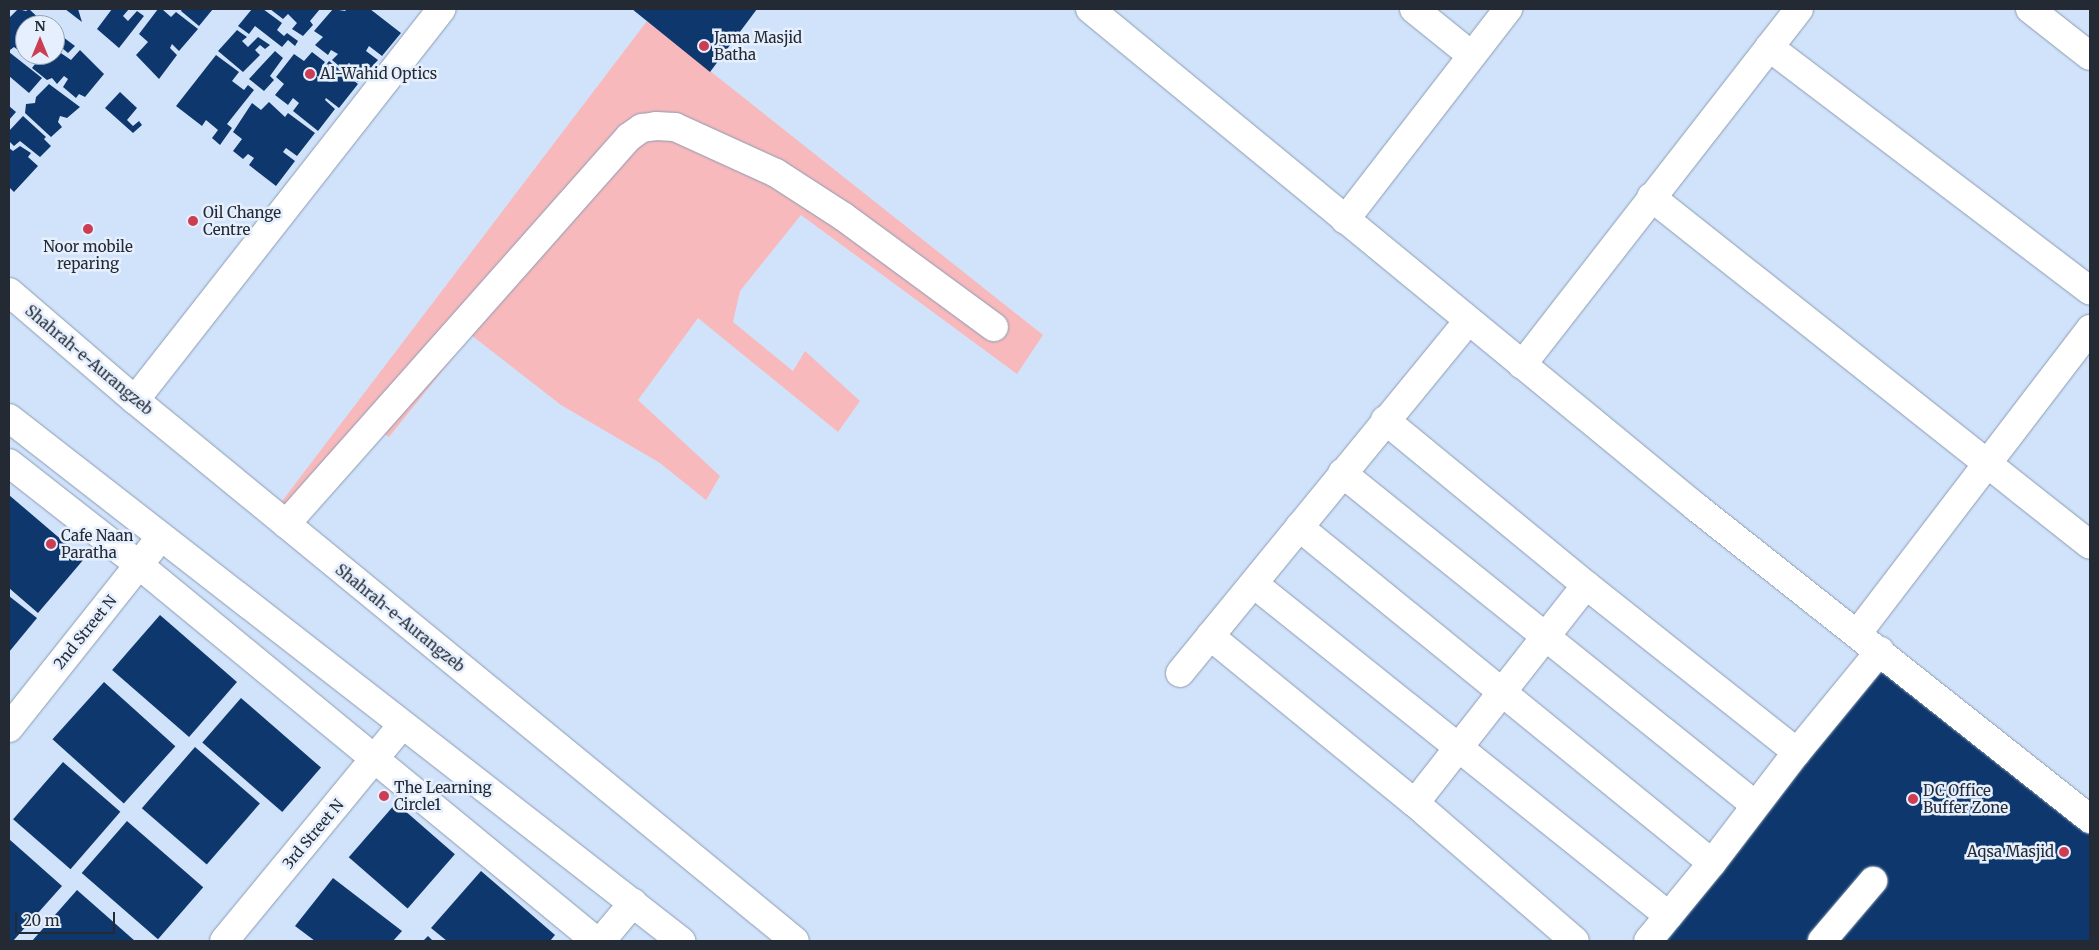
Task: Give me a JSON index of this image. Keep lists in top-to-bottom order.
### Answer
{
  "streets": {
    "street": ["Shahrah-e-Aurangzeb", "2nd Street N", "3rd Street N"]
  },
  "places": [
    "Jama Masjid Batha",
    "Al-Wahid Optics",
    "Oil Change Centre",
    "Noor mobile reparing",
    "Cafe Naan Paratha",
    "The Learning Circle1",
    "DC Office Buffer Zone",
    "Aqsa Masjid"
  ],
  "scale_bar": "20 m",
  "north": "top"
}
